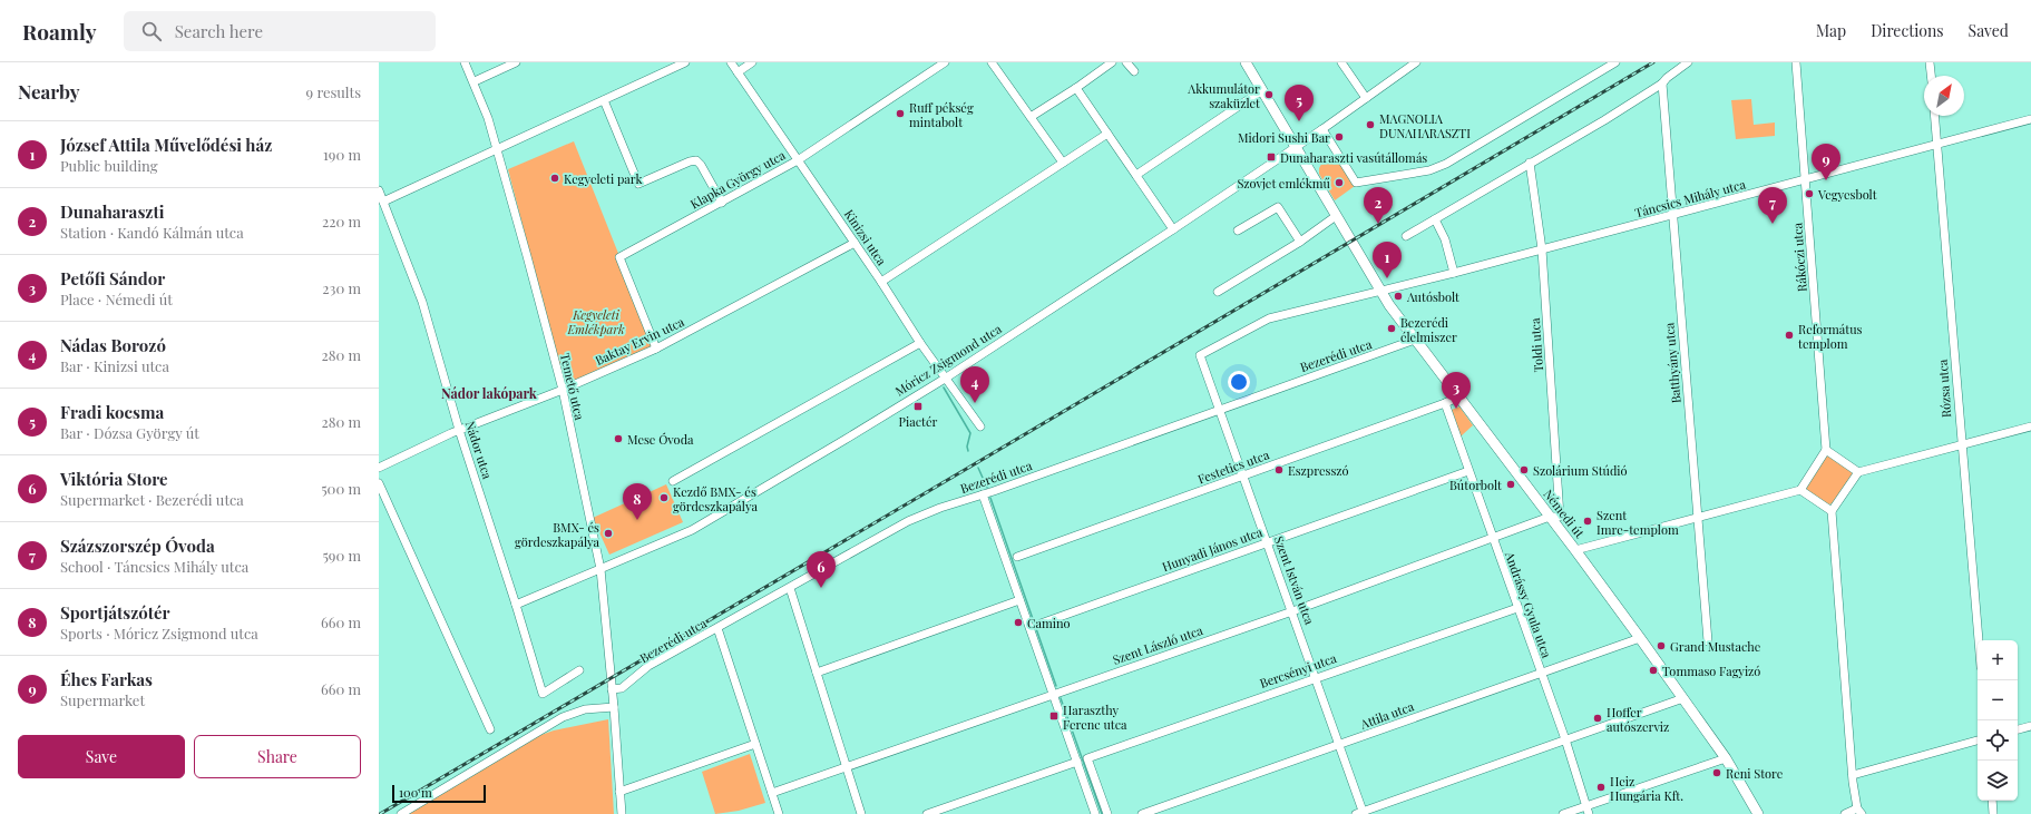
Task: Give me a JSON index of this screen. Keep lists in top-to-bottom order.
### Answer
{
  "streets": {
    "main road": ["Némedi út"],
    "street": [
      "Klapka György utca",
      "Táncsics Mihály utca",
      "Kinizsi utca",
      "Rákóczi utca",
      "Baktay Ervin utca",
      "Toldi utca",
      "Bezerédi utca",
      "Móricz Zsigmond utca",
      "Batthyány utca",
      "Temető utca",
      "Rózsa utca",
      "Nádor utca",
      "Festetics utca",
      "Hunyadi János utca",
      "Szent István utca",
      "Andrássy Gyula utca",
      "Szent László utca",
      "Bercsényi utca",
      "Attila utca"
    ]
  },
  "crossings": [
    ["Klapka György utca", "Kinizsi utca"],
    ["Klapka György utca", "Baktay Ervin utca"],
    ["Táncsics Mihály utca", "Rákóczi utca"],
    ["Táncsics Mihály utca", "Toldi utca"],
    ["Táncsics Mihály utca", "Batthyány utca"],
    ["Táncsics Mihály utca", "Rózsa utca"],
    ["Táncsics Mihály utca", "Némedi út"],
    ["Táncsics Mihály utca", "Szent István utca"],
    ["Kinizsi utca", "Baktay Ervin utca"],
    ["Kinizsi utca", "Móricz Zsigmond utca"],
    ["Baktay Ervin utca", "Temető utca"],
    ["Baktay Ervin utca", "Nádor utca"],
    ["Toldi utca", "Némedi út"],
    ["Toldi utca", "Szent László utca"],
    ["Bezerédi utca", "Temető utca"],
    ["Bezerédi utca", "Némedi út"],
    ["Bezerédi utca", "Szent István utca"],
    ["Móricz Zsigmond utca", "Temető utca"],
    ["Móricz Zsigmond utca", "Nádor utca"],
    ["Móricz Zsigmond utca", "Némedi út"],
    ["Festetics utca", "Némedi út"],
    ["Festetics utca", "Szent István utca"],
    ["Festetics utca", "Andrássy Gyula utca"],
    ["Némedi út", "Szent László utca"],
    ["Némedi út", "Attila utca"],
    ["Hunyadi János utca", "Szent István utca"],
    ["Hunyadi János utca", "Andrássy Gyula utca"],
    ["Szent István utca", "Szent László utca"],
    ["Szent István utca", "Bercsényi utca"],
    ["Szent István utca", "Attila utca"],
    ["Andrássy Gyula utca", "Szent László utca"],
    ["Andrássy Gyula utca", "Bercsényi utca"],
    ["Andrássy Gyula utca", "Attila utca"]
  ],
  "districts": ["Nádor lakópark"],
  "parks": ["Kegyeleti Emlékpark"],
  "places": {
    "other": [
      "Akkumulátor szaküzlet",
      "Ruff pékség mintabolt",
      "MAGNOLIA DUNAHARASZTI",
      "Midori Sushi Bar",
      "Kegyeleti park",
      "Szovjet emlékmű",
      "Vegyesbolt",
      "Autósbolt",
      "Bezerédi élelmiszer",
      "Református templom",
      "Mese Óvoda",
      "Eszpresszó",
      "Szolárium Stúdió",
      "Bútorbolt",
      "Kezdő BMX- és gördeszkapálya",
      "Szent Imre-templom",
      "BMX- és gördeszkapálya",
      "Camino",
      "Grand Mustache",
      "Tommaso Fagyizó",
      "Hoffer autószerviz",
      "Reni Store",
      "Heiz Hungária Kft."
    ],
    "transit": ["Dunaharaszti vasútállomás", "Piactér", "Haraszthy Ferenc utca"]
  },
  "scale_bar": "100 m",
  "north": "top right",
  "page": {
    "header": "Roamly",
    "search": "Search here",
    "nav": ["Map", "Directions", "Saved"],
    "heading": ["Nearby", "9 results"],
    "pins": [
      "5",
      "9",
      "2",
      "7",
      "1",
      "4",
      "3",
      "8",
      "6"
    ],
    "list": [
      {
        "mark": "1",
        "name": "József Attila Művelődési ház",
        "note": "Public building",
        "value": "190 m"
      },
      {
        "mark": "2",
        "name": "Dunaharaszti",
        "note": "Station · Kandó Kálmán utca",
        "value": "220 m"
      },
      {
        "mark": "3",
        "name": "Petőfi Sándor",
        "note": "Place · Némedi út",
        "value": "230 m"
      },
      {
        "mark": "4",
        "name": "Nádas Borozó",
        "note": "Bar · Kinizsi utca",
        "value": "280 m"
      },
      {
        "mark": "5",
        "name": "Fradi kocsma",
        "note": "Bar · Dózsa György út",
        "value": "280 m"
      },
      {
        "mark": "6",
        "name": "Viktória Store",
        "note": "Supermarket · Bezerédi utca",
        "value": "500 m"
      },
      {
        "mark": "7",
        "name": "Százszorszép Óvoda",
        "note": "School · Táncsics Mihály utca",
        "value": "590 m"
      },
      {
        "mark": "8",
        "name": "Sportjátszótér",
        "note": "Sports · Móricz Zsigmond utca",
        "value": "660 m"
      },
      {
        "mark": "9",
        "name": "Éhes Farkas",
        "note": "Supermarket",
        "value": "660 m"
      }
    ],
    "map_buttons": ["+", "−"],
    "buttons": ["Save", "Share"],
    "scale": "100 m"
  }
}
